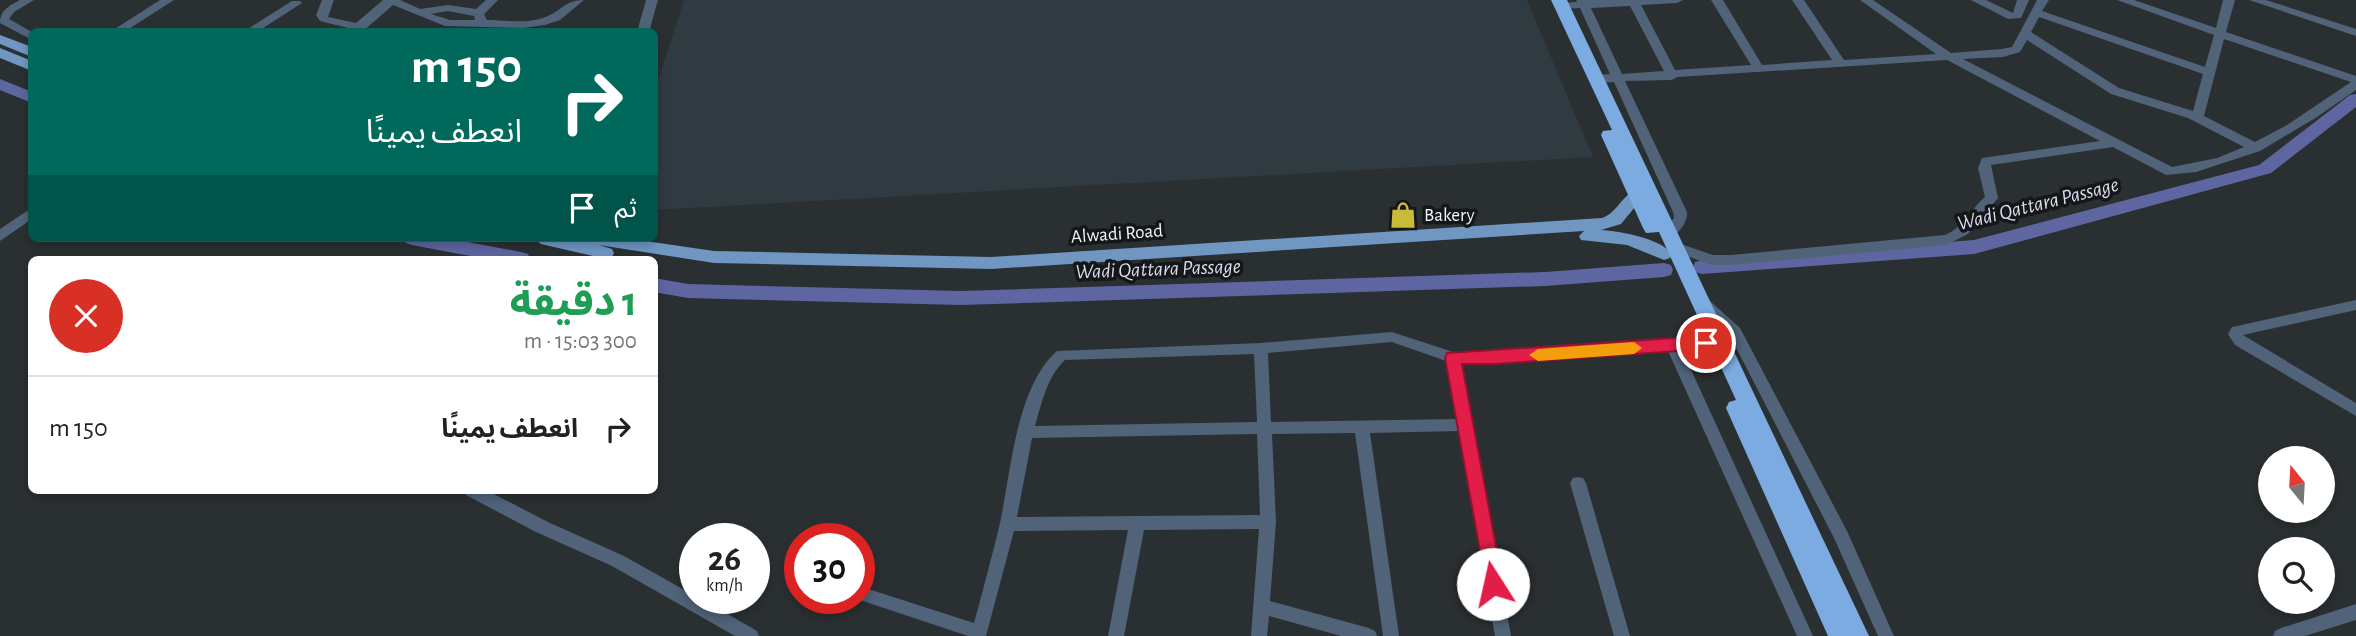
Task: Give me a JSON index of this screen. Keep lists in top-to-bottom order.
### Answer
{
  "streets": {
    "main road": ["Alwadi Road"]
  },
  "water": ["Wadi Qattara Passage"],
  "places": {
    "shop": ["Bakery"]
  },
  "north": "top",
  "page": {
    "turn": ["150 m", "انعطف يمينًا"],
    "then": "ثم",
    "heading": ["1 دقيقة", "300 m · 15:03"],
    "list": [
      {
        "name": "انعطف يمينًا",
        "value": "150 m"
      }
    ],
    "speed": "26 km/h",
    "limit": "30"
  }
}
